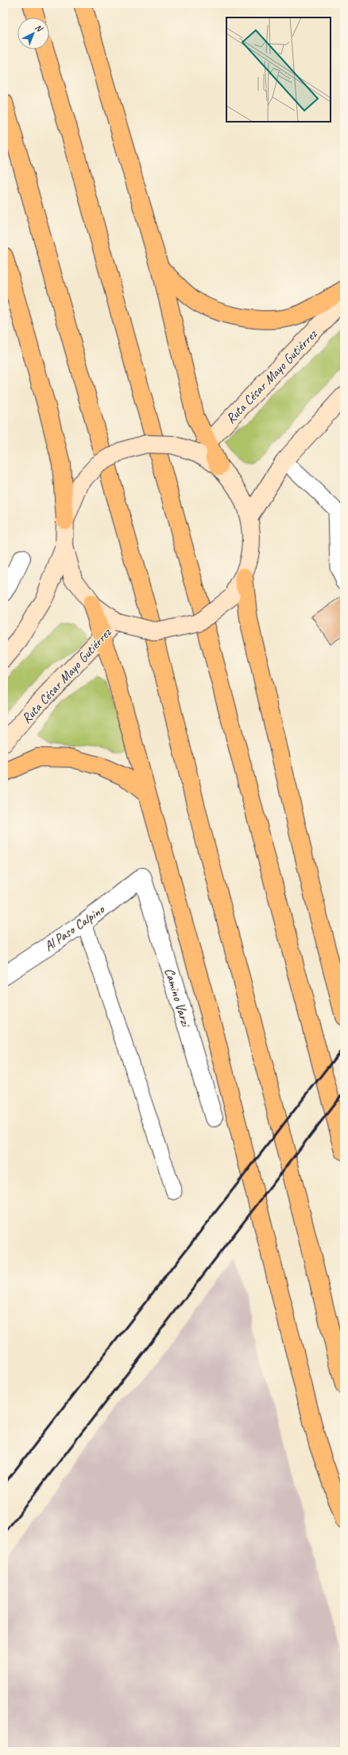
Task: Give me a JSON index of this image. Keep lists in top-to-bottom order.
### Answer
{
  "streets": {
    "main road": ["Ruta César Mayo Gutiérrez"],
    "street": ["Al Paso Calpino", "Camino Varzi"]
  },
  "crossings": [
    ["Al Paso Calpino", "Camino Varzi"]
  ],
  "north": "top right"
}
